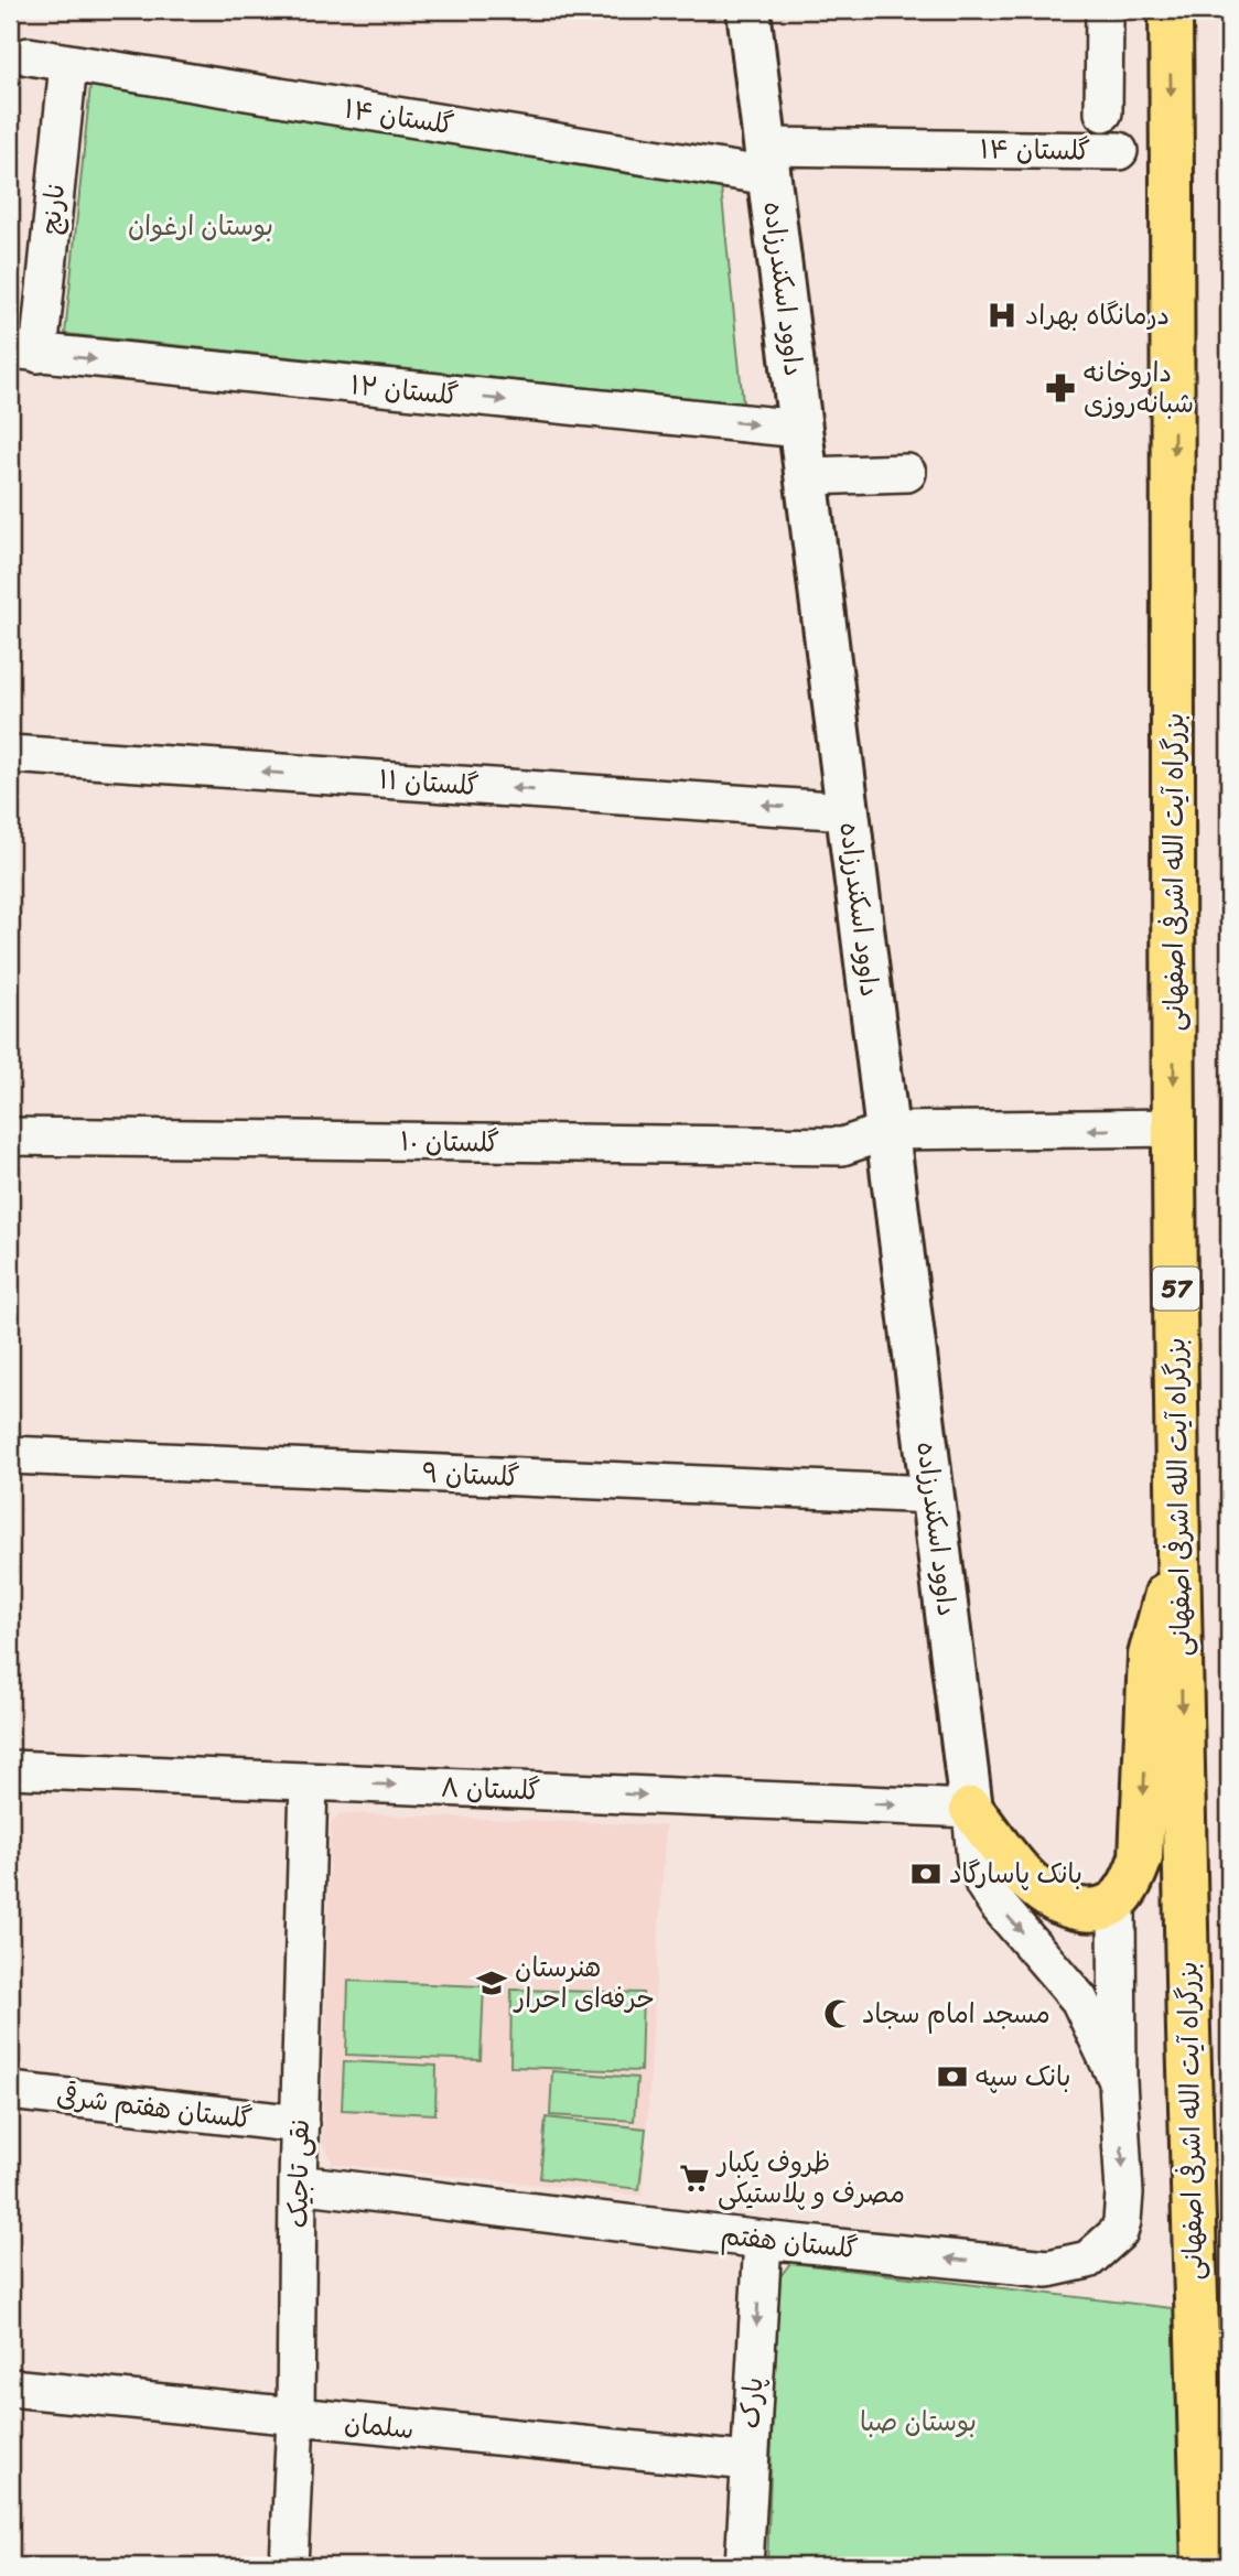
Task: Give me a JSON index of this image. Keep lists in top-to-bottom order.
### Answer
{
  "streets": {
    "highway": ["بزرگراه آیت الله اشرفی اصفهانی", "57"],
    "street": [
      "گلستان ۱۴",
      "نارنج",
      "داوود اسکندرزاده",
      "گلستان ۱۲",
      "گلستان ۱۱",
      "گلستان ۱۰",
      "گلستان ۹",
      "گلستان ٨",
      "گلستان هفتم شرقی",
      "نقی تاجیک",
      "گلستان هفتم",
      "پارک",
      "سلمان"
    ]
  },
  "crossings": [
    ["گلستان ۱۴", "نارنج"],
    ["گلستان ۱۴", "داوود اسکندرزاده"],
    ["نارنج", "گلستان ۱۲"],
    ["داوود اسکندرزاده", "گلستان ۱۲"],
    ["داوود اسکندرزاده", "گلستان ۱۱"],
    ["داوود اسکندرزاده", "گلستان ۱۰"],
    ["داوود اسکندرزاده", "گلستان ۹"],
    ["داوود اسکندرزاده", "گلستان ٨"],
    ["بزرگراه آیت الله اشرفی اصفهانی", "گلستان ۱۰"],
    ["گلستان ٨", "نقی تاجیک"],
    ["گلستان هفتم شرقی", "نقی تاجیک"],
    ["نقی تاجیک", "گلستان هفتم"],
    ["نقی تاجیک", "سلمان"],
    ["گلستان هفتم", "پارک"],
    ["پارک", "سلمان"]
  ],
  "one_way": [
    "گلستان ۱۲",
    "گلستان ۱۱",
    "بزرگراه آیت الله اشرفی اصفهانی",
    "گلستان ٨",
    "پارک"
  ],
  "parks": ["بوستان ارغوان", "بوستان صبا"],
  "places": {
    "hospital": ["درمانگاه بهراد"],
    "pharmacy": ["داروخانه شبانه‌روزی"],
    "bank": ["بانک پاسارگاد", "بانک سپه"],
    "school or university": ["هنرستان حرفه‌ای احرار"],
    "mosque": ["مسجد امام سجاد"],
    "supermarket": ["ظروف یکبار مصرف و پلاستیکی"]
  }
}
